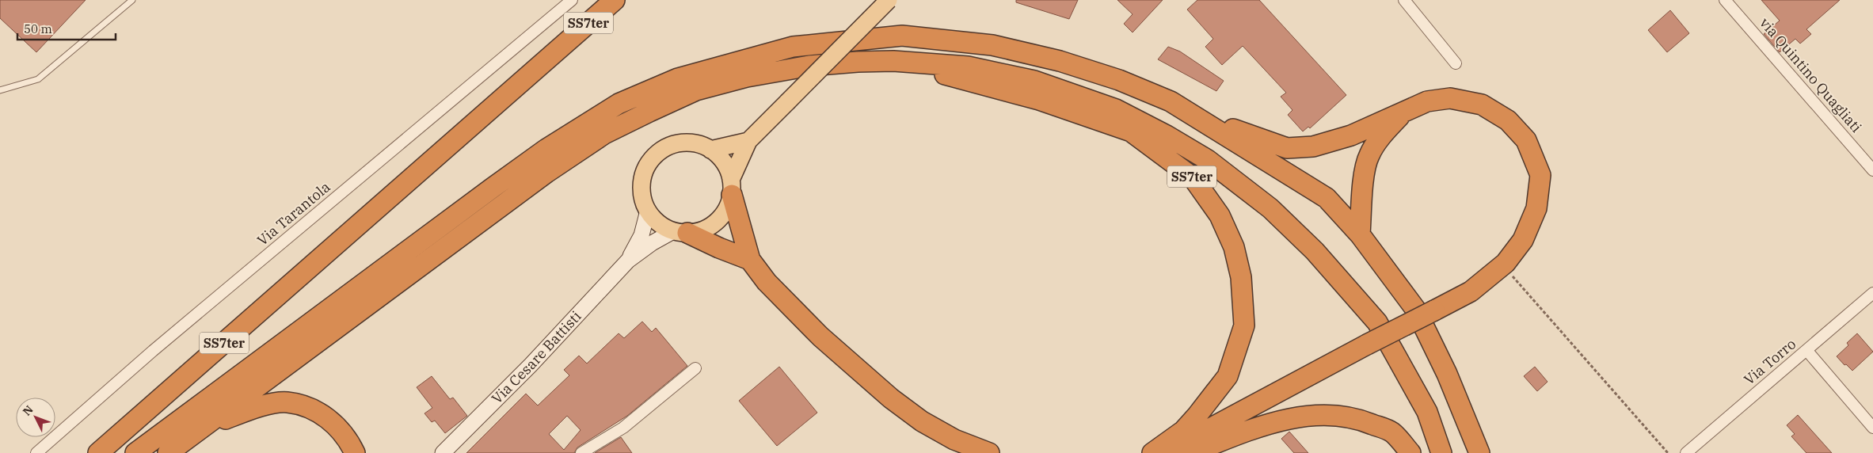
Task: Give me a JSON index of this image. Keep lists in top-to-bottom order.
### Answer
{
  "streets": {
    "highway": ["SS7ter"],
    "main road": ["Via Cesare Battisti"],
    "street": ["via Quintino Quagliati", "Via Tarantola", "Via Torro"]
  },
  "scale_bar": "50 m",
  "north": "top left"
}
